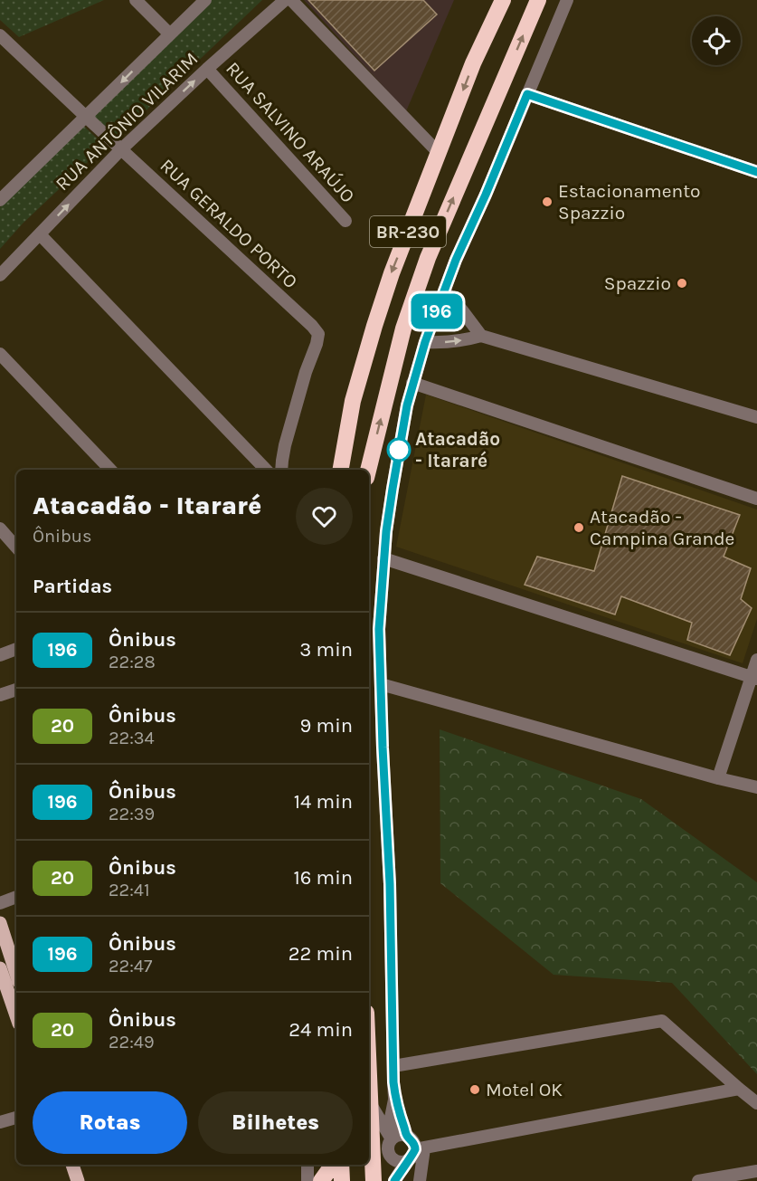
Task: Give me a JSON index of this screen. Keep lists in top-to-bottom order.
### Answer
{
  "streets": {
    "highway": ["BR-230"],
    "street": ["RUA ANTÔNIO VILARIM", "RUA SALVINO ARAÚJO", "RUA GERALDO PORTO"]
  },
  "crossings": [
    ["RUA ANTÔNIO VILARIM", "RUA SALVINO ARAÚJO"],
    ["RUA ANTÔNIO VILARIM", "RUA GERALDO PORTO"]
  ],
  "places": [
    "Estacionamento Spazzio",
    "Spazzio",
    "Atacadão - Itararé",
    "Atacadão - Campina Grande",
    "Motel OK"
  ],
  "lines": ["bus line 196"],
  "page": {
    "on_map": "196",
    "heading": [
      ["Atacadão - Itararé", "Ônibus"],
      "Partidas"
    ],
    "list": [
      {
        "mark": "196",
        "name": "Ônibus",
        "note": "22:28",
        "value": "3 min"
      },
      {
        "mark": "20",
        "name": "Ônibus",
        "note": "22:34",
        "value": "9 min"
      },
      {
        "mark": "196",
        "name": "Ônibus",
        "note": "22:39",
        "value": "14 min"
      },
      {
        "mark": "20",
        "name": "Ônibus",
        "note": "22:41",
        "value": "16 min"
      },
      {
        "mark": "196",
        "name": "Ônibus",
        "note": "22:47",
        "value": "22 min"
      },
      {
        "mark": "20",
        "name": "Ônibus",
        "note": "22:49",
        "value": "24 min"
      }
    ],
    "buttons": ["Rotas", "Bilhetes"]
  }
}
